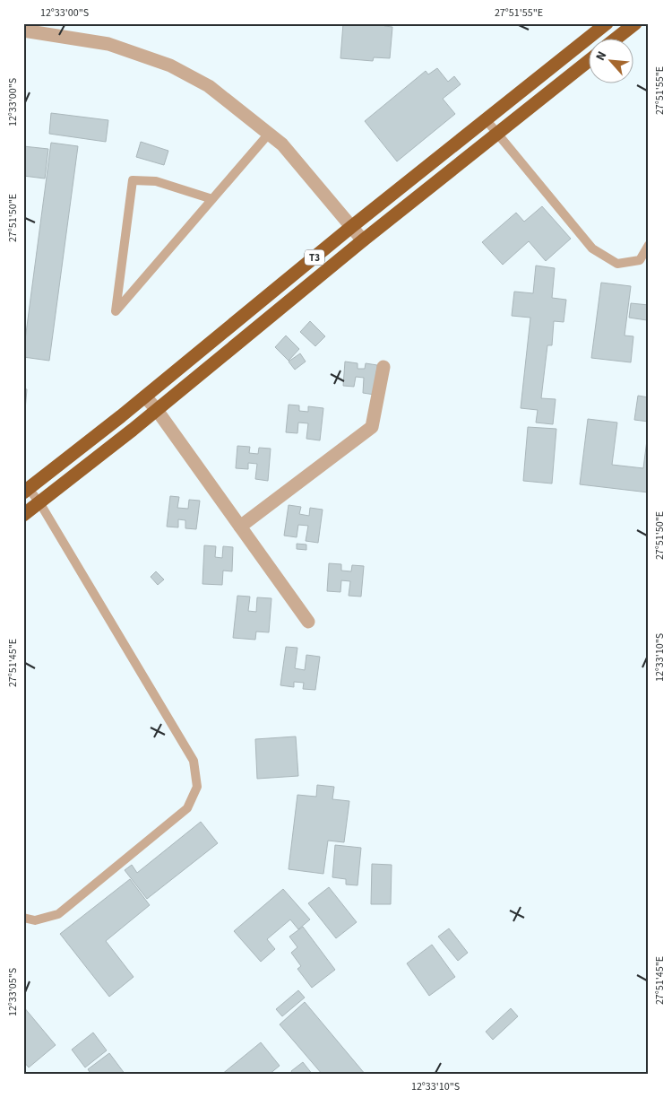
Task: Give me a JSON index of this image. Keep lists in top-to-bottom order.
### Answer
{
  "streets": {
    "highway": ["T3"]
  },
  "north": "top left",
  "coordinates": [
    "12°33'00\"S",
    "27°51'55\"E",
    "27°51'50\"E",
    "12°33'10\"S",
    "27°51'45\"E",
    "12°33'05\"S"
  ]
}
